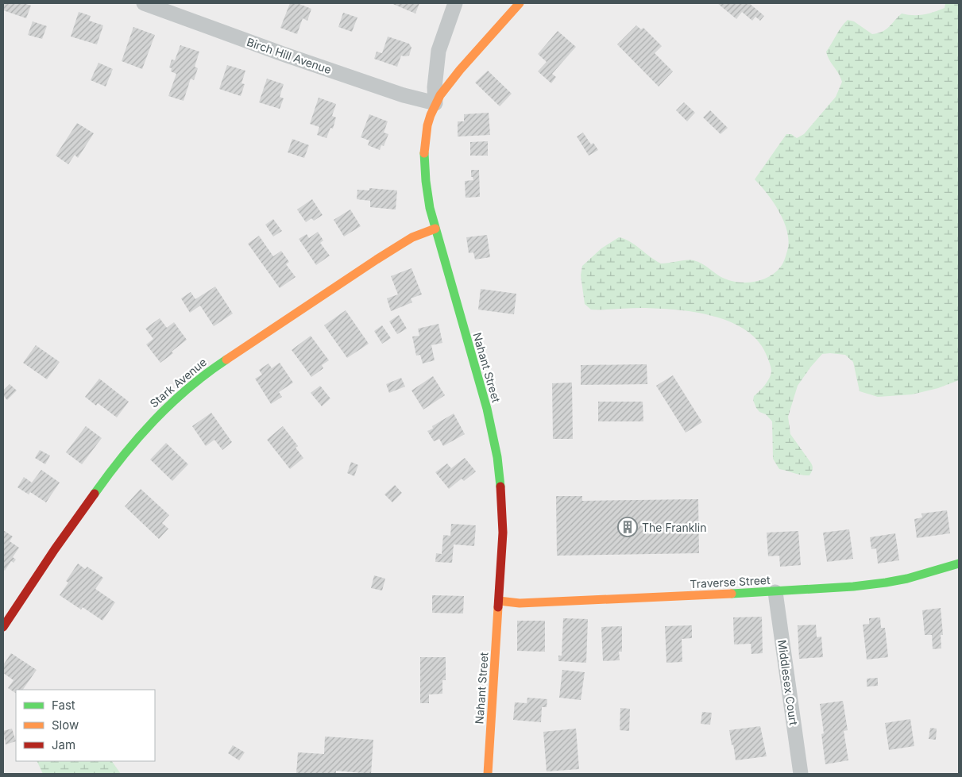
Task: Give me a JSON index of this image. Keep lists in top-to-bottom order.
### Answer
{
  "streets": {
    "street": [
      "Birch Hill Avenue",
      "Nahant Street",
      "Stark Avenue",
      "Traverse Street",
      "Middlesex Court"
    ]
  },
  "crossings": [
    ["Birch Hill Avenue", "Nahant Street"],
    ["Nahant Street", "Stark Avenue"],
    ["Nahant Street", "Traverse Street"],
    ["Traverse Street", "Middlesex Court"]
  ],
  "places": {
    "building": ["The Franklin"]
  },
  "legend": ["Fast", "Slow", "Jam"]
}
